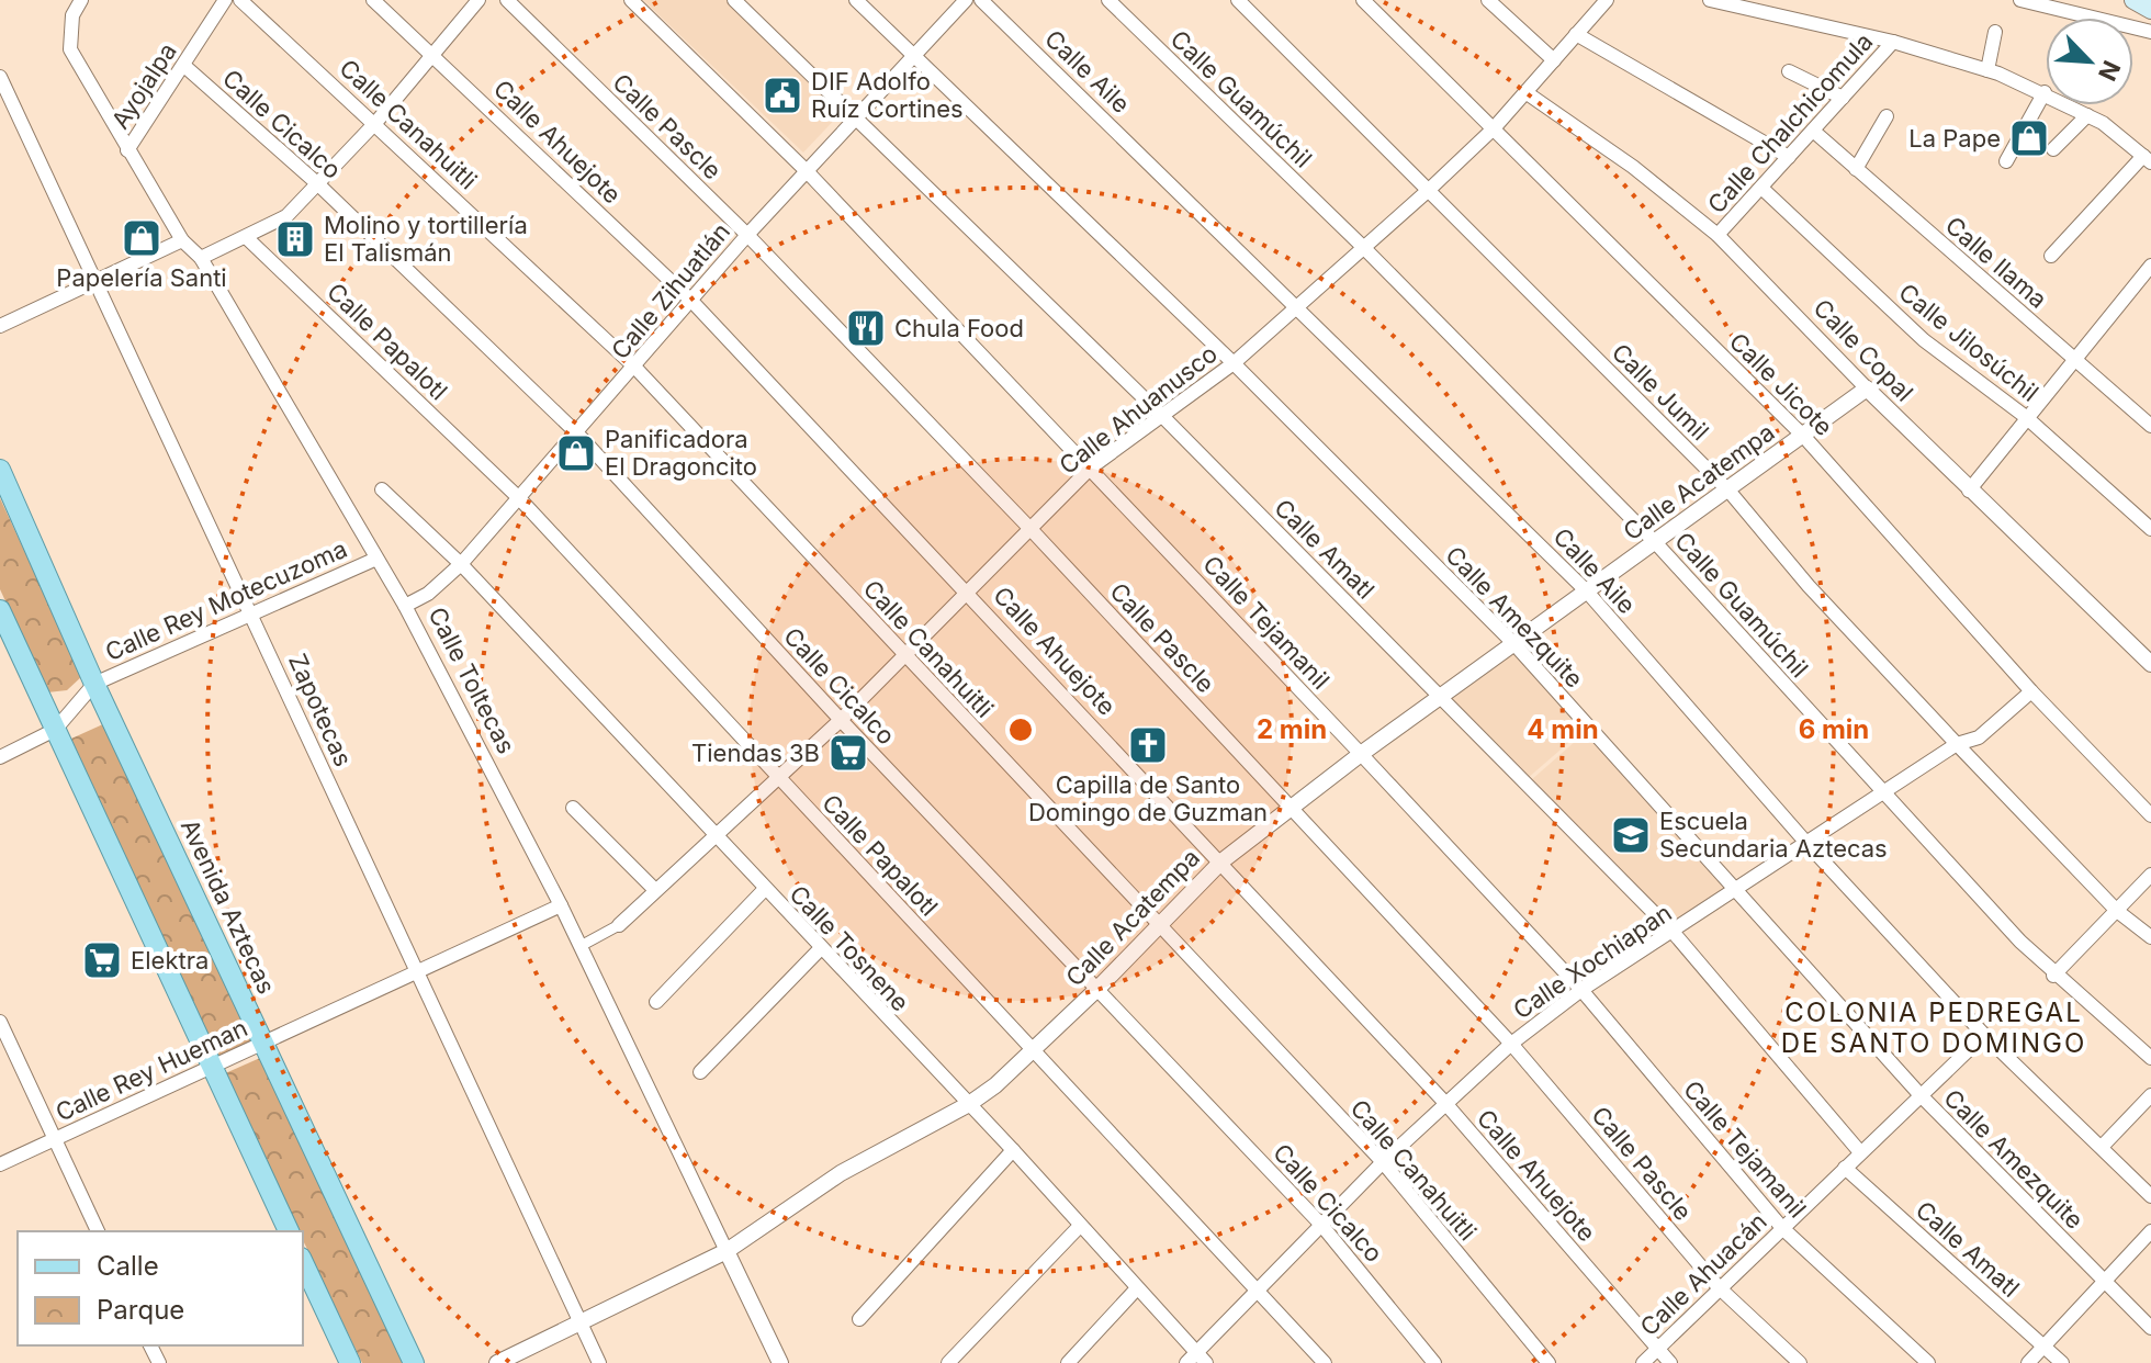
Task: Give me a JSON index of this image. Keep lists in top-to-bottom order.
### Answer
{
  "streets": {
    "main road": ["Avenida Aztecas"],
    "street": [
      "Calle Aile",
      "Ayojalpa",
      "Calle Guamúchil",
      "Calle Chalchicomula",
      "Calle Cicalco",
      "Calle Canahuitli",
      "Calle Pascle",
      "Calle Ahuejote",
      "Calle Ilama",
      "Calle Zihuatlán",
      "Calle Papalotl",
      "Calle Jilosúchil",
      "Calle Copal",
      "Calle Jicote",
      "Calle Jumil",
      "Calle Ahuanusco",
      "Calle Acatempa",
      "Calle Amatl",
      "Calle Rey Motecuzoma",
      "Calle Amezquite",
      "Calle Tejamanil",
      "Calle Toltecas",
      "Zapotecas",
      "Calle Tosnene",
      "Calle Xochiapan",
      "Calle Rey Hueman",
      "Calle Ahuacán"
    ]
  },
  "crossings": [
    ["Calle Aile", "Calle Ahuanusco"],
    ["Calle Aile", "Calle Acatempa"],
    ["Calle Aile", "Calle Xochiapan"],
    ["Calle Aile", "Calle Ahuacán"],
    ["Ayojalpa", "Calle Cicalco"],
    ["Ayojalpa", "Calle Toltecas"],
    ["Calle Guamúchil", "Calle Ahuanusco"],
    ["Calle Guamúchil", "Calle Acatempa"],
    ["Calle Guamúchil", "Calle Xochiapan"],
    ["Calle Chalchicomula", "Calle Ilama"],
    ["Calle Chalchicomula", "Calle Jilosúchil"],
    ["Calle Chalchicomula", "Calle Copal"],
    ["Calle Cicalco", "Calle Zihuatlán"],
    ["Calle Cicalco", "Calle Ahuanusco"],
    ["Calle Cicalco", "Calle Acatempa"],
    ["Calle Cicalco", "Calle Xochiapan"],
    ["Calle Canahuitli", "Calle Zihuatlán"],
    ["Calle Canahuitli", "Calle Ahuanusco"],
    ["Calle Canahuitli", "Calle Acatempa"],
    ["Calle Canahuitli", "Calle Xochiapan"],
    ["Calle Pascle", "Calle Zihuatlán"],
    ["Calle Pascle", "Calle Ahuanusco"],
    ["Calle Pascle", "Calle Acatempa"],
    ["Calle Pascle", "Calle Xochiapan"],
    ["Calle Pascle", "Calle Ahuacán"],
    ["Calle Ahuejote", "Calle Zihuatlán"],
    ["Calle Ahuejote", "Calle Ahuanusco"],
    ["Calle Ahuejote", "Calle Acatempa"],
    ["Calle Ahuejote", "Calle Xochiapan"],
    ["Calle Ahuejote", "Calle Ahuacán"],
    ["Calle Zihuatlán", "Calle Papalotl"],
    ["Calle Zihuatlán", "Calle Amatl"],
    ["Calle Zihuatlán", "Calle Amezquite"],
    ["Calle Zihuatlán", "Calle Tejamanil"],
    ["Calle Zihuatlán", "Calle Toltecas"],
    ["Calle Zihuatlán", "Calle Tosnene"],
    ["Calle Papalotl", "Calle Ahuanusco"],
    ["Calle Papalotl", "Calle Acatempa"],
    ["Calle Papalotl", "Calle Xochiapan"],
    ["Calle Copal", "Calle Ahuanusco"],
    ["Calle Copal", "Calle Acatempa"],
    ["Calle Jicote", "Calle Ahuanusco"],
    ["Calle Jicote", "Calle Acatempa"],
    ["Calle Jicote", "Calle Xochiapan"],
    ["Calle Jumil", "Calle Ahuanusco"],
    ["Calle Jumil", "Calle Acatempa"],
    ["Calle Jumil", "Calle Xochiapan"],
    ["Calle Ahuanusco", "Calle Amatl"],
    ["Calle Ahuanusco", "Calle Amezquite"],
    ["Calle Ahuanusco", "Calle Tejamanil"],
    ["Calle Ahuanusco", "Calle Tosnene"],
    ["Calle Acatempa", "Calle Amatl"],
    ["Calle Acatempa", "Calle Amezquite"],
    ["Calle Acatempa", "Calle Tejamanil"],
    ["Calle Acatempa", "Calle Toltecas"],
    ["Calle Acatempa", "Zapotecas"],
    ["Calle Acatempa", "Calle Tosnene"],
    ["Calle Amatl", "Calle Xochiapan"],
    ["Calle Amatl", "Calle Ahuacán"],
    ["Calle Rey Motecuzoma", "Calle Toltecas"],
    ["Calle Rey Motecuzoma", "Zapotecas"],
    ["Calle Rey Motecuzoma", "Avenida Aztecas"],
    ["Calle Amezquite", "Calle Xochiapan"],
    ["Calle Amezquite", "Calle Ahuacán"],
    ["Calle Tejamanil", "Calle Xochiapan"],
    ["Calle Tejamanil", "Calle Ahuacán"],
    ["Calle Toltecas", "Calle Rey Hueman"],
    ["Zapotecas", "Calle Rey Hueman"],
    ["Avenida Aztecas", "Calle Rey Hueman"],
    ["Calle Tosnene", "Calle Xochiapan"]
  ],
  "districts": ["COLONIA PEDREGAL DE SANTO DOMINGO"],
  "places": {
    "public building": ["DIF Adolfo Ruíz Cortines"],
    "shop": ["La Pape", "Papelería Santi", "Panificadora El Dragoncito"],
    "building": ["Molino y tortillería El Talismán"],
    "restaurant": ["Chula Food"],
    "church": ["Capilla de Santo Domingo de Guzman"],
    "supermarket": ["Tiendas 3B", "Elektra"],
    "school or university": ["Escuela Secundaria Aztecas"]
  },
  "legend": ["Calle", "Parque"],
  "north": "bottom right",
  "rings": ["2 min", "4 min", "6 min"]
}
